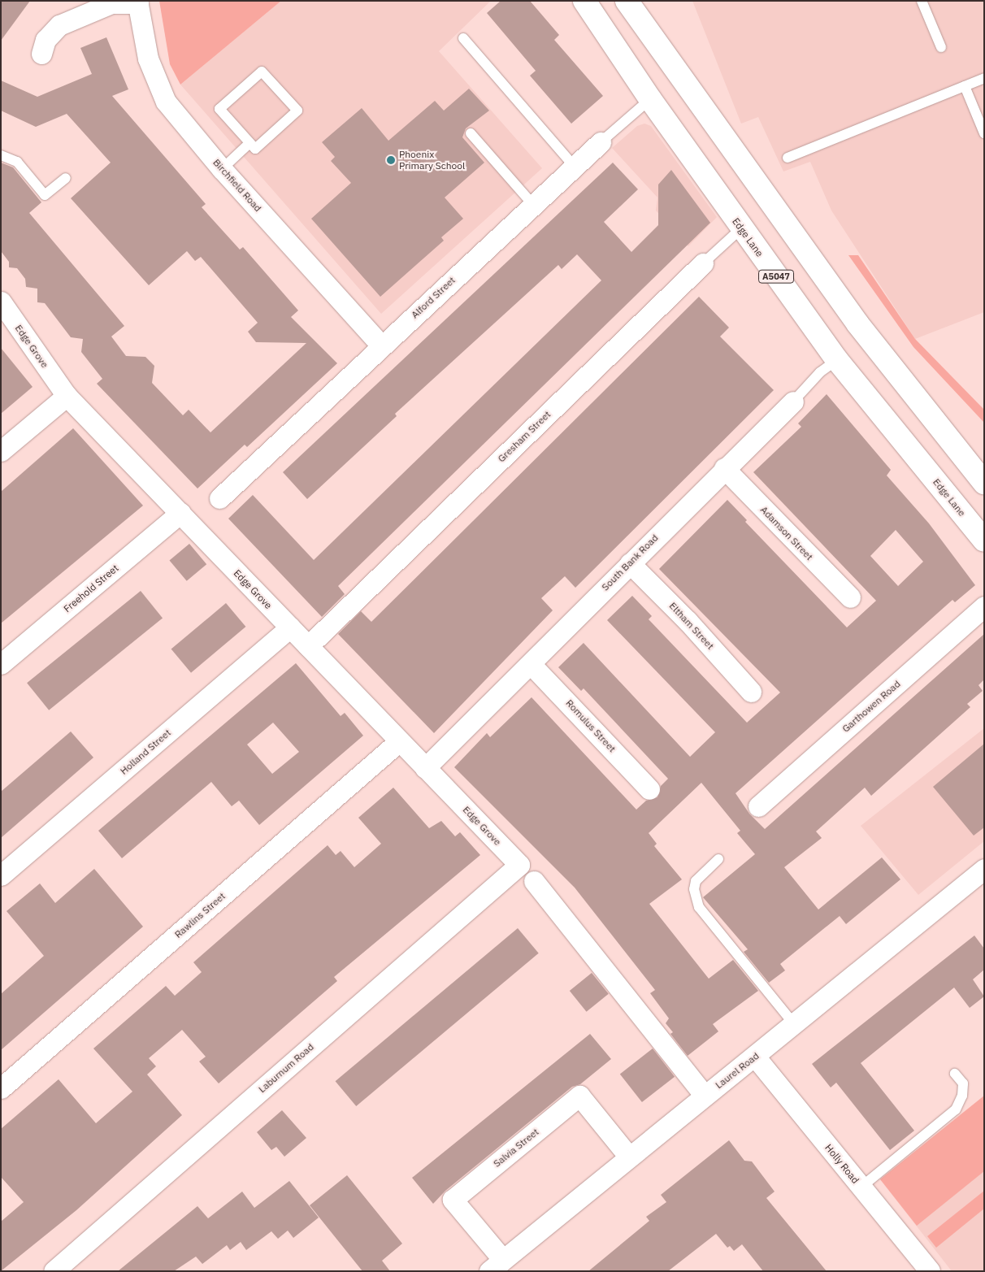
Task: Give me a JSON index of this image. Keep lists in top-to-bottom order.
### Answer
{
  "streets": {
    "highway": ["Edge Lane", "A5047"],
    "street": [
      "Birchfield Road",
      "Alford Street",
      "Edge Grove",
      "Gresham Street",
      "Adamson Street",
      "South Bank Road",
      "Freehold Street",
      "Eltham Street",
      "Garthowen Road",
      "Romulus Street",
      "Holland Street",
      "Rawlins Street",
      "Laburnum Road",
      "Laurel Road",
      "Salvia Street",
      "Holly Road"
    ]
  },
  "crossings": [
    ["Birchfield Road", "Alford Street"],
    ["Edge Lane", "Alford Street"],
    ["Edge Lane", "Gresham Street"],
    ["Edge Lane", "South Bank Road"],
    ["Edge Grove", "Gresham Street"],
    ["Edge Grove", "South Bank Road"],
    ["Edge Grove", "Freehold Street"],
    ["Edge Grove", "Holland Street"],
    ["Edge Grove", "Rawlins Street"],
    ["Edge Grove", "Laburnum Road"],
    ["Adamson Street", "South Bank Road"],
    ["South Bank Road", "Eltham Street"],
    ["South Bank Road", "Romulus Street"],
    ["Laurel Road", "Salvia Street"],
    ["Laurel Road", "Holly Road"]
  ],
  "places": ["Phoenix Primary School"]
}
